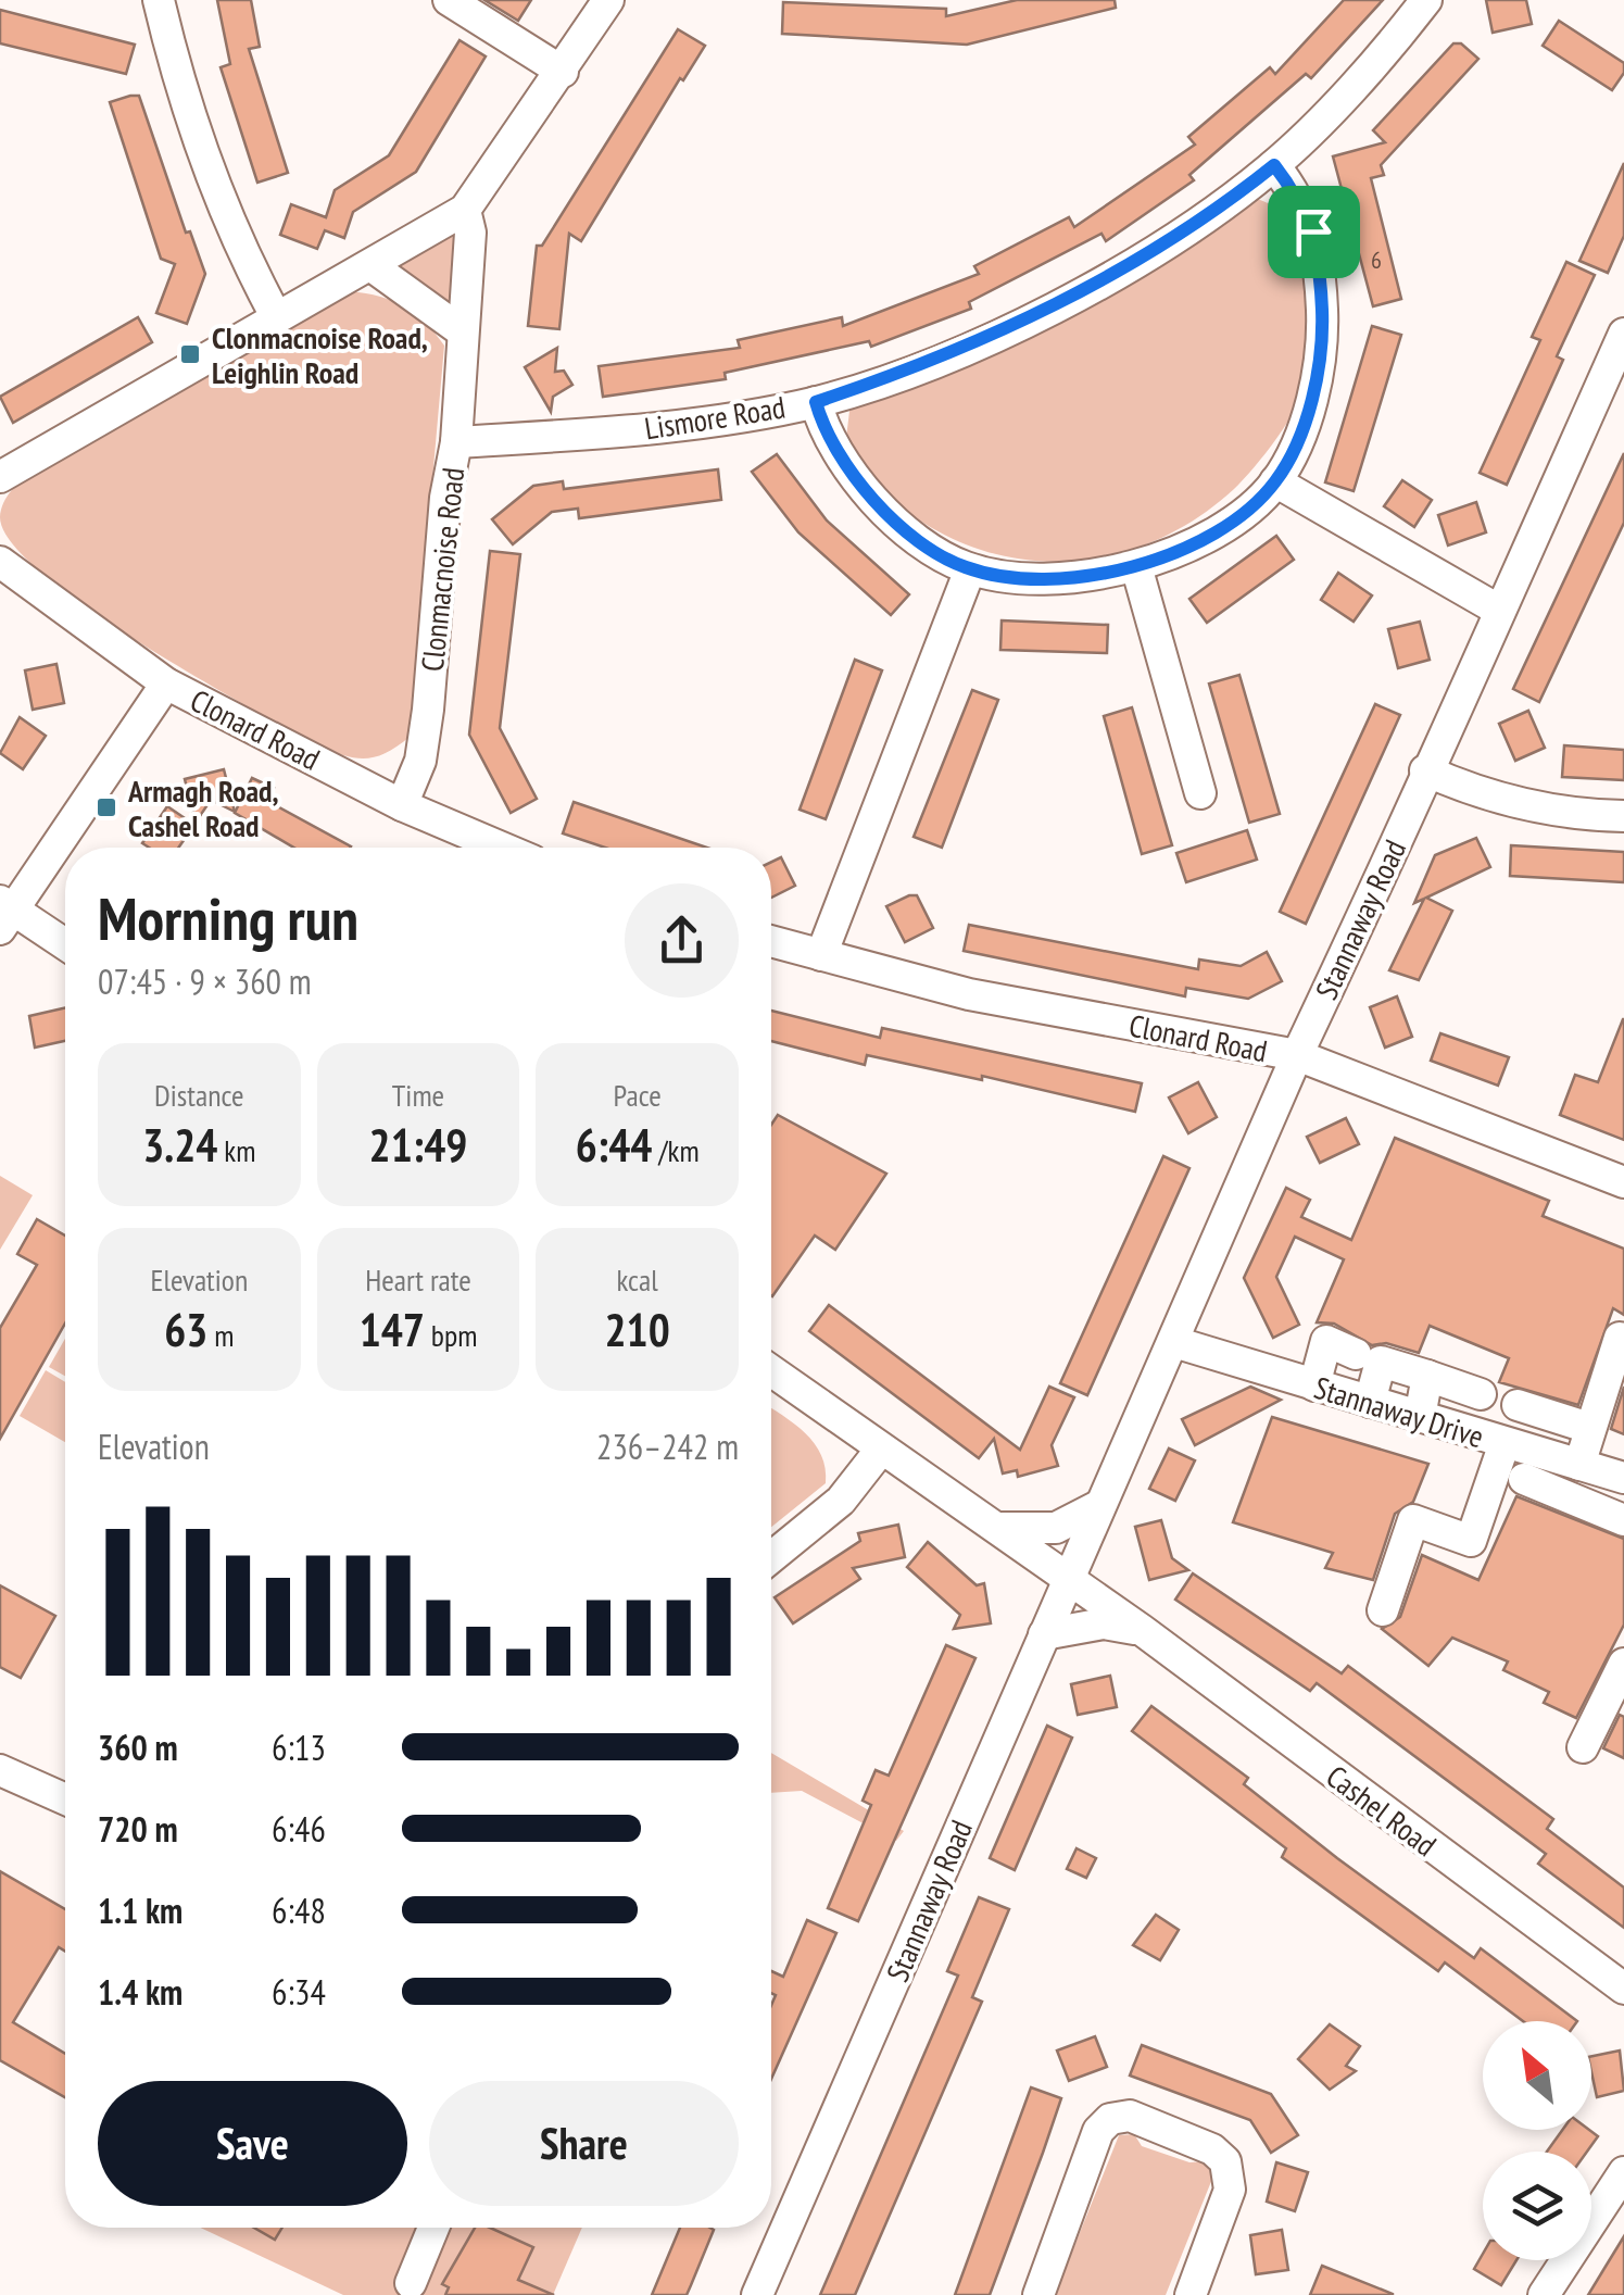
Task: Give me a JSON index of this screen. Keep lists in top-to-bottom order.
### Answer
{
  "streets": {
    "street": [
      "Lismore Road",
      "Clonmacnoise Road",
      "Clonard Road",
      "Stannaway Road",
      "Stannaway Drive",
      "Cashel Road"
    ]
  },
  "crossings": [
    ["Lismore Road", "Clonmacnoise Road"],
    ["Clonmacnoise Road", "Clonard Road"],
    ["Clonard Road", "Stannaway Road"],
    ["Stannaway Road", "Stannaway Drive"],
    ["Stannaway Road", "Cashel Road"]
  ],
  "places": {
    "transit": ["Clonmacnoise Road, Leighlin Road", "Armagh Road, Cashel Road"]
  },
  "house_numbers": ["6"],
  "north": "top left",
  "page": {
    "heading": ["Morning run", "07:45 · 9 × 360 m"],
    "stats": [
      ["Distance", "3.24 km"],
      ["Time", "21:49"],
      ["Pace", "6:44 /km"],
      ["Elevation", "63 m"],
      ["Heart rate", "147 bpm"],
      ["kcal", "210"]
    ],
    "chart": ["Elevation", "236–242 m"],
    "list": [
      {
        "name": "360 m",
        "note": "6:13"
      },
      {
        "name": "720 m",
        "note": "6:46"
      },
      {
        "name": "1.1 km",
        "note": "6:48"
      },
      {
        "name": "1.4 km",
        "note": "6:34"
      }
    ],
    "buttons": ["Save", "Share"]
  }
}
